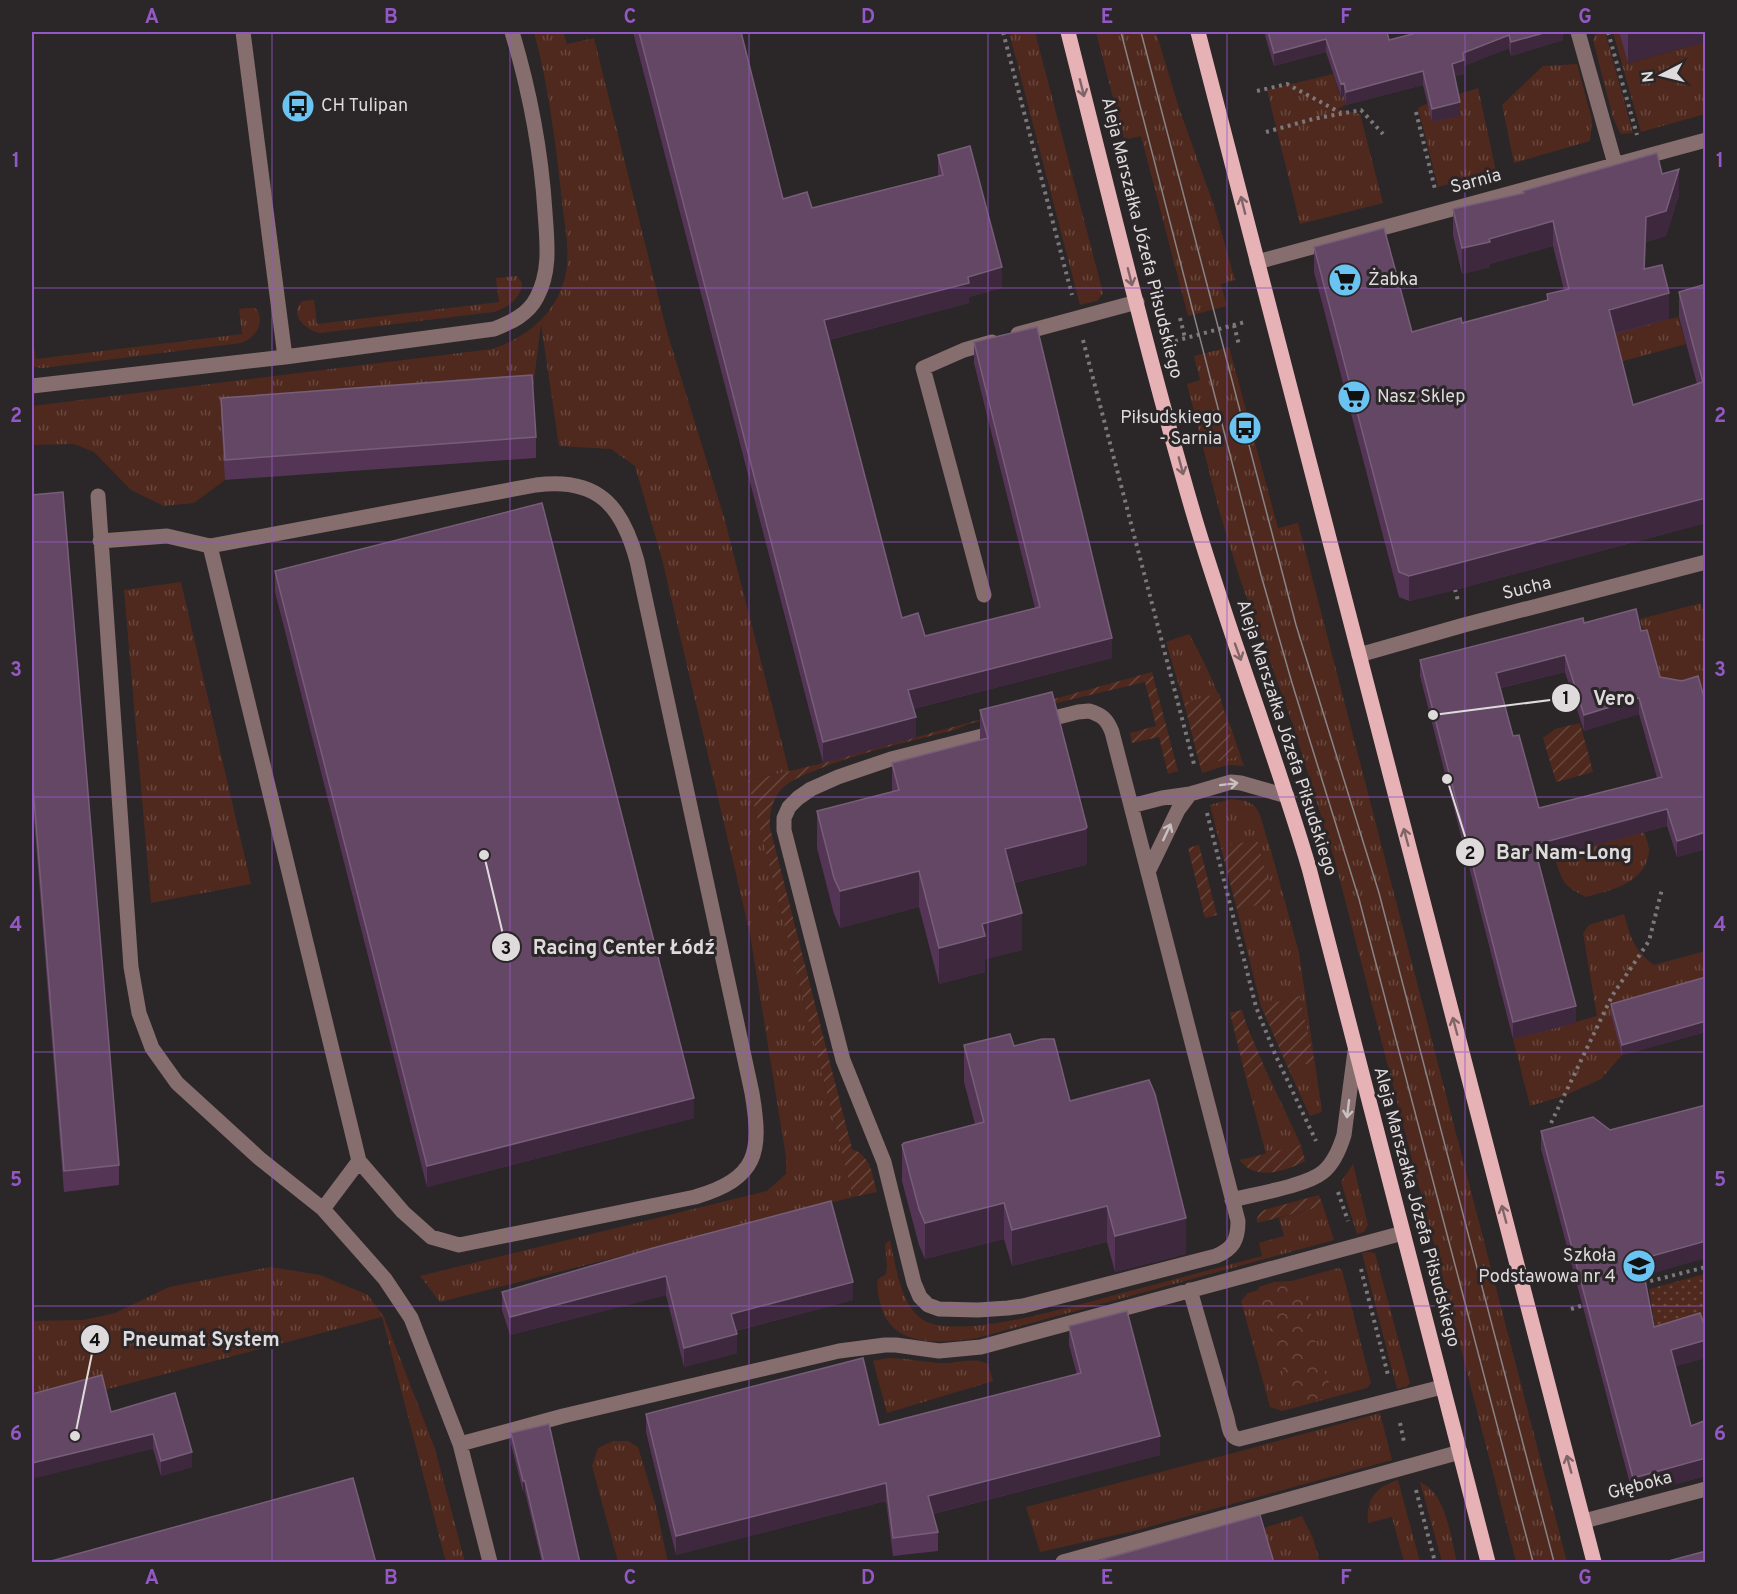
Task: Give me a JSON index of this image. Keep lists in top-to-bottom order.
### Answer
{
  "streets": {
    "main road": ["Aleja Marszałka Józefa Piłsudskiego"],
    "street": ["Sarnia", "Sucha", "Głęboka"]
  },
  "places": {
    "bus stop": ["CH Tulipan", "Piłsudskiego - Sarnia"],
    "supermarket": ["Żabka", "Nasz Sklep"],
    "other": [
      "Vero",
      "Bar Nam-Long",
      "Racing Center Łódź",
      "Pneumat System"
    ],
    "school or university": ["Szkoła Podstawowa nr 4"]
  },
  "north": "left",
  "grid": {
    "columns": [
      "A",
      "B",
      "C",
      "D",
      "E",
      "F",
      "G"
    ],
    "rows": [
      "1",
      "2",
      "3",
      "4",
      "5",
      "6"
    ]
  }
}
